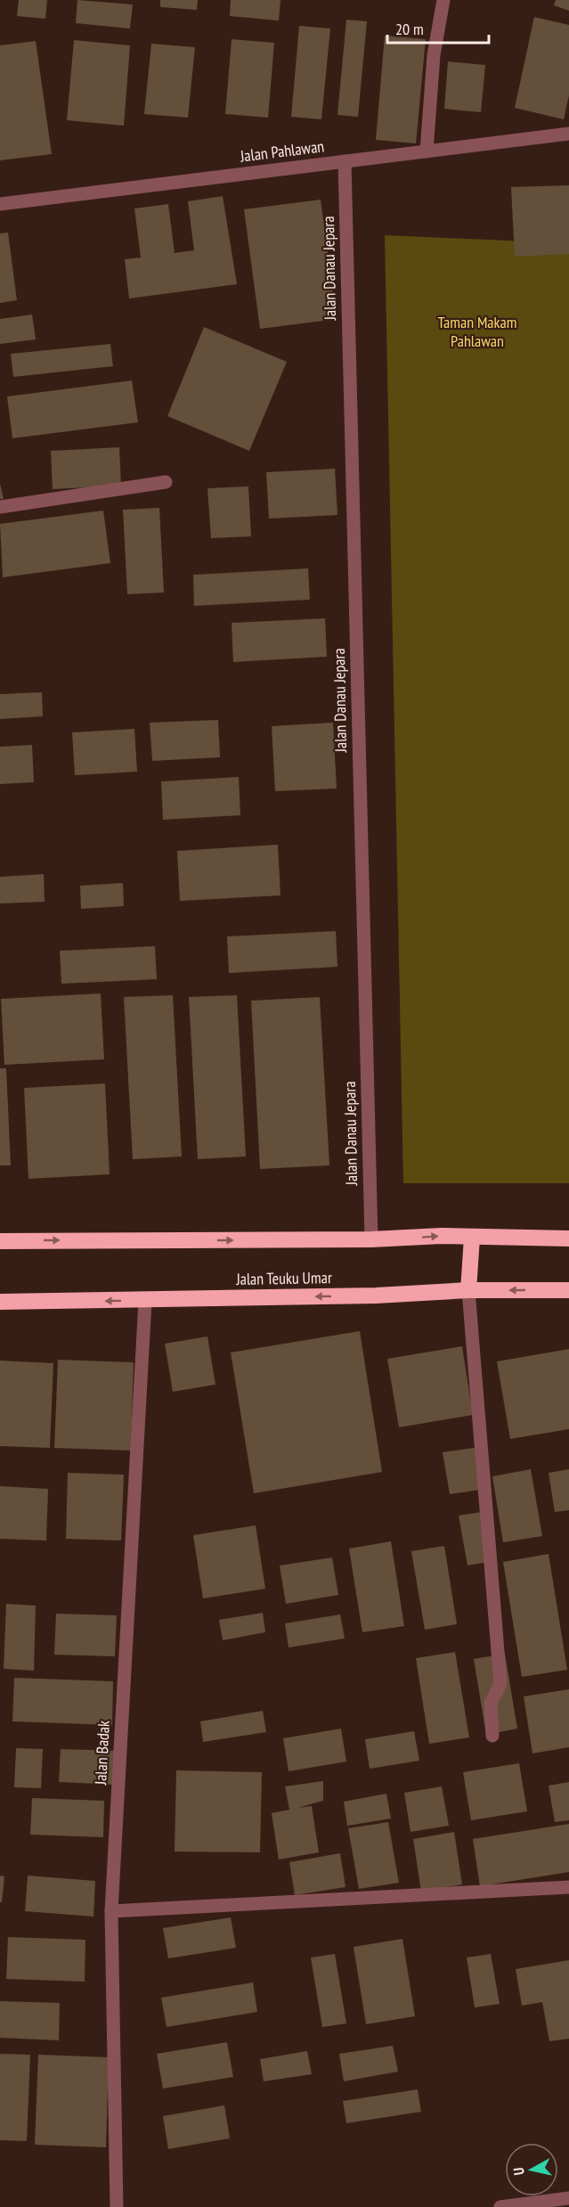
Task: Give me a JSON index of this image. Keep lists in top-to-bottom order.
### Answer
{
  "streets": {
    "highway": ["Jalan Teuku Umar"],
    "street": ["Jalan Pahlawan", "Jalan Danau Jepara", "Jalan Badak"]
  },
  "crossings": [
    ["Jalan Pahlawan", "Jalan Danau Jepara"],
    ["Jalan Teuku Umar", "Jalan Badak"]
  ],
  "parks": ["Taman Makam Pahlawan"],
  "scale_bar": "20 m",
  "north": "left"
}
